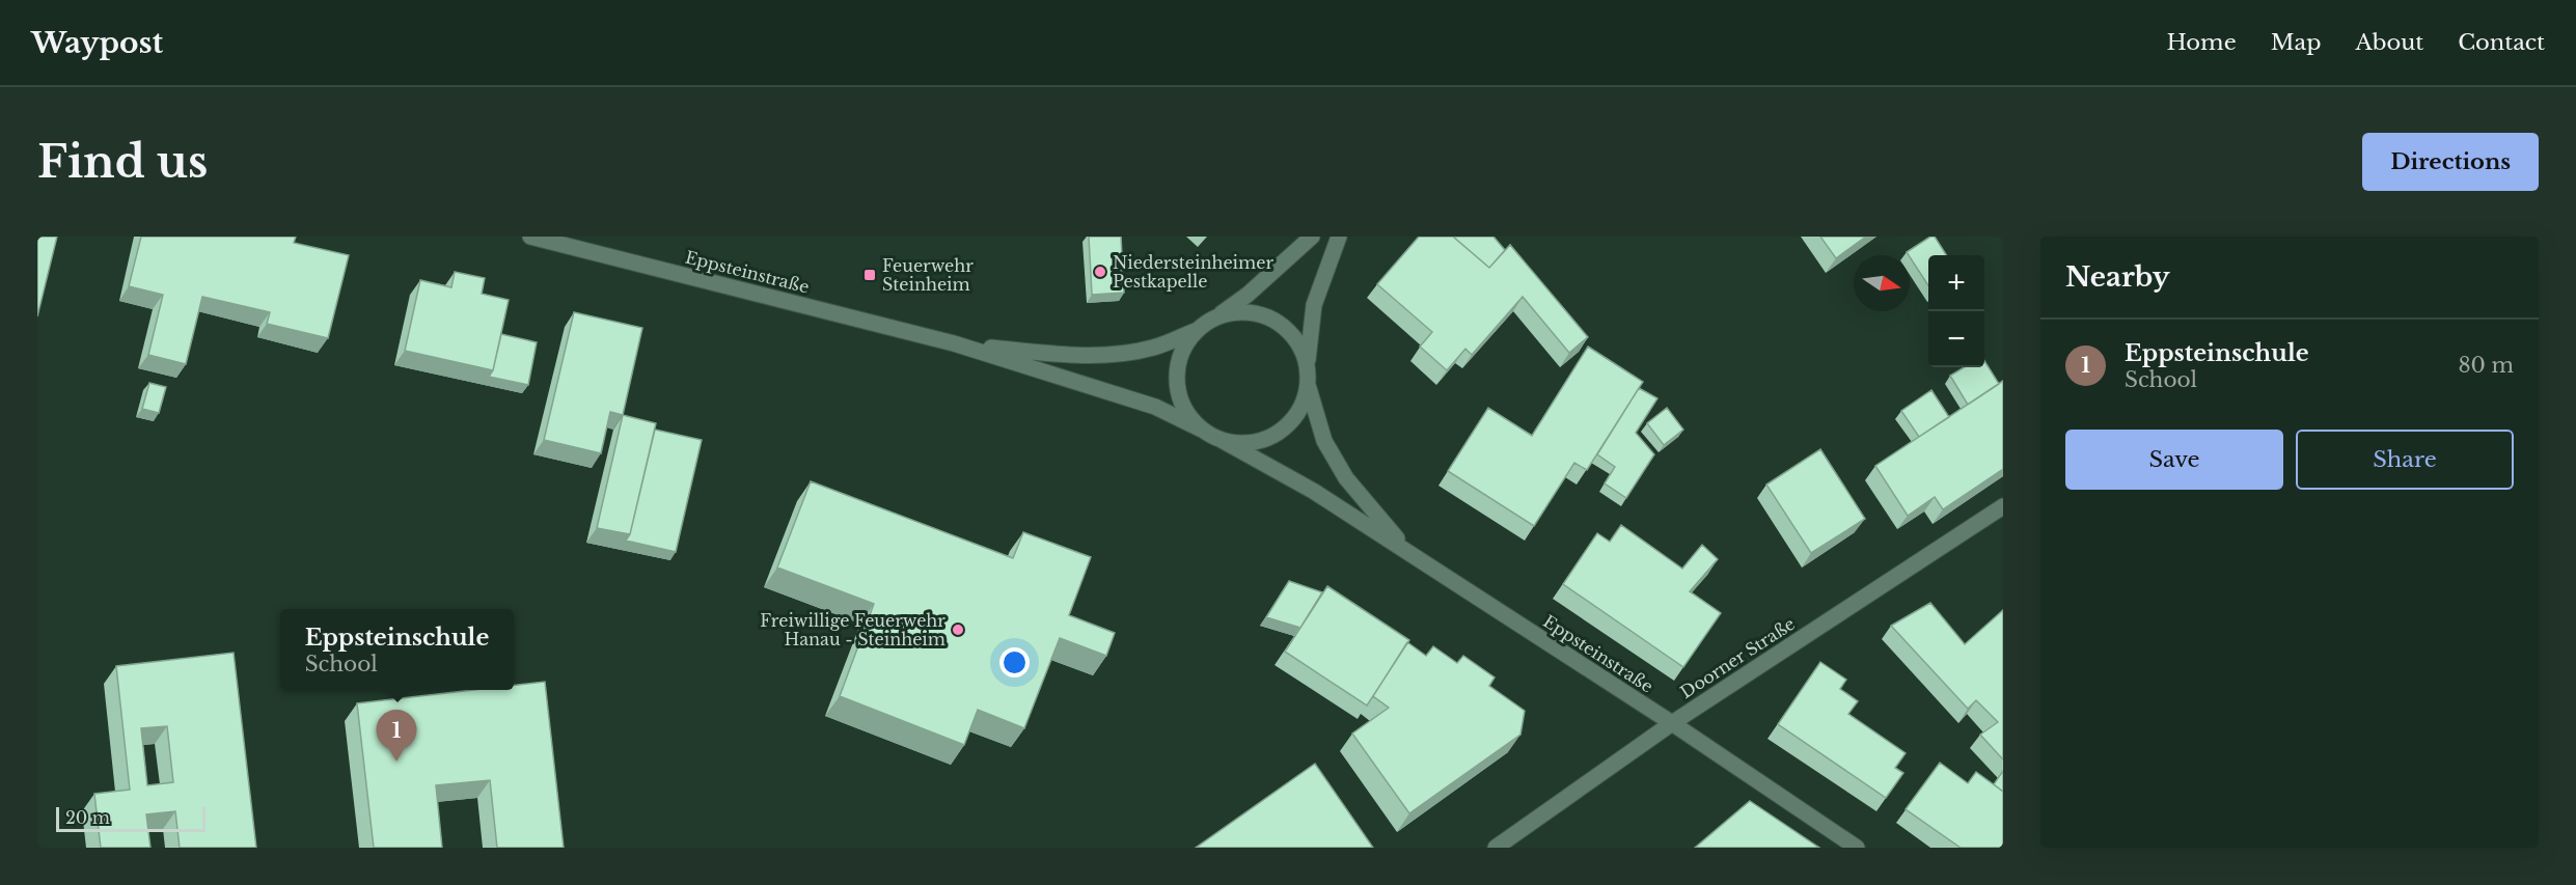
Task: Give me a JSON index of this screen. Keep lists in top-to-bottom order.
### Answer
{
  "streets": {
    "street": ["Eppsteinstraße", "Doorner Straße"]
  },
  "crossings": [
    ["Eppsteinstraße", "Doorner Straße"]
  ],
  "places": {
    "other": ["Niedersteinheimer Pestkapelle", "Freiwillige Feuerwehr Hanau - Steinheim"],
    "transit": ["Feuerwehr Steinheim"]
  },
  "scale_bar": "20 m",
  "north": "right",
  "page": {
    "header": "Waypost",
    "nav": [
      "Home",
      "Map",
      "About",
      "Contact"
    ],
    "buttons": [
      "Directions",
      ["Save", "Share"]
    ],
    "title": "Find us",
    "heading": "Nearby",
    "map_buttons": ["+", "−"],
    "list": [
      {
        "mark": "1",
        "name": "Eppsteinschule",
        "note": "School",
        "value": "80 m"
      }
    ],
    "popup": ["Eppsteinschule", "School"],
    "pins": "1",
    "scale": "20 m"
  }
}
